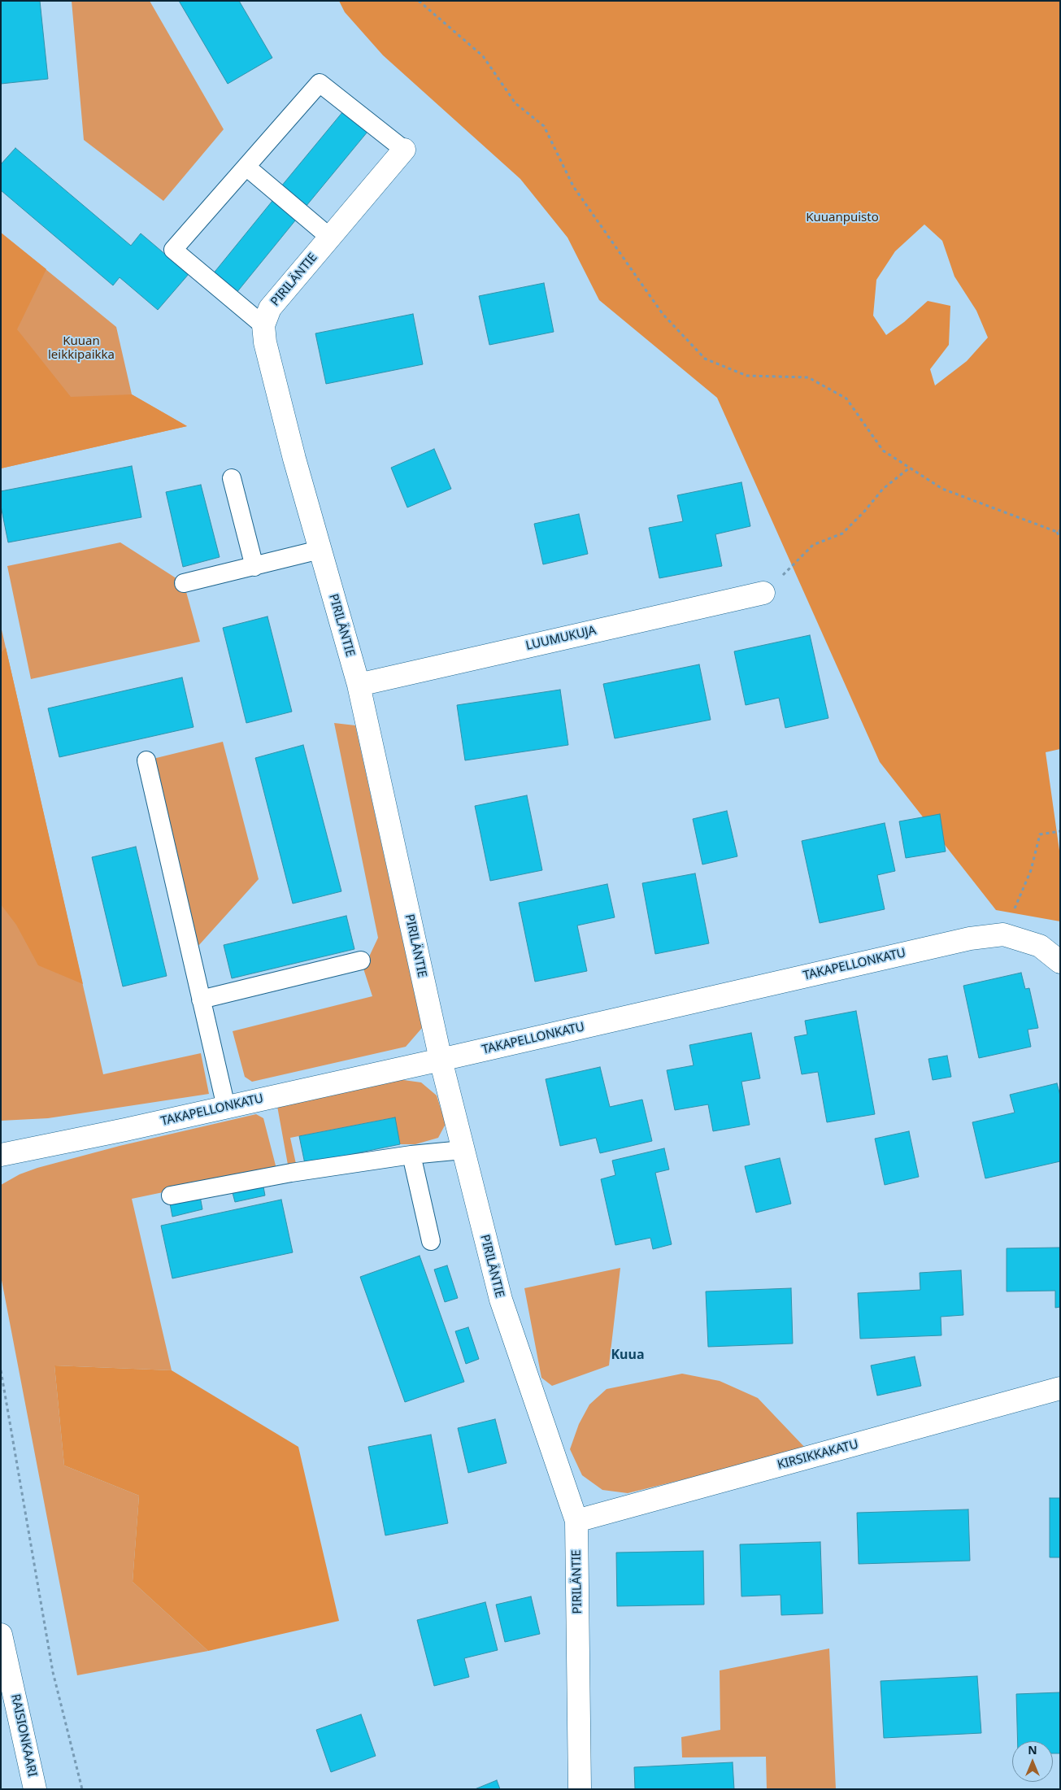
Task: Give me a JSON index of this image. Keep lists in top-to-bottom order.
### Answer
{
  "streets": {
    "street": [
      "PIRILÄNTIE",
      "LUUMUKUJA",
      "TAKAPELLONKATU",
      "KIRSIKKAKATU",
      "RAISIONKAARI"
    ]
  },
  "crossings": [
    ["PIRILÄNTIE", "LUUMUKUJA"],
    ["PIRILÄNTIE", "TAKAPELLONKATU"],
    ["PIRILÄNTIE", "KIRSIKKAKATU"]
  ],
  "districts": ["Kuua"],
  "parks": ["Kuuanpuisto", "Kuuan leikkipaikka"],
  "north": "top"
}
